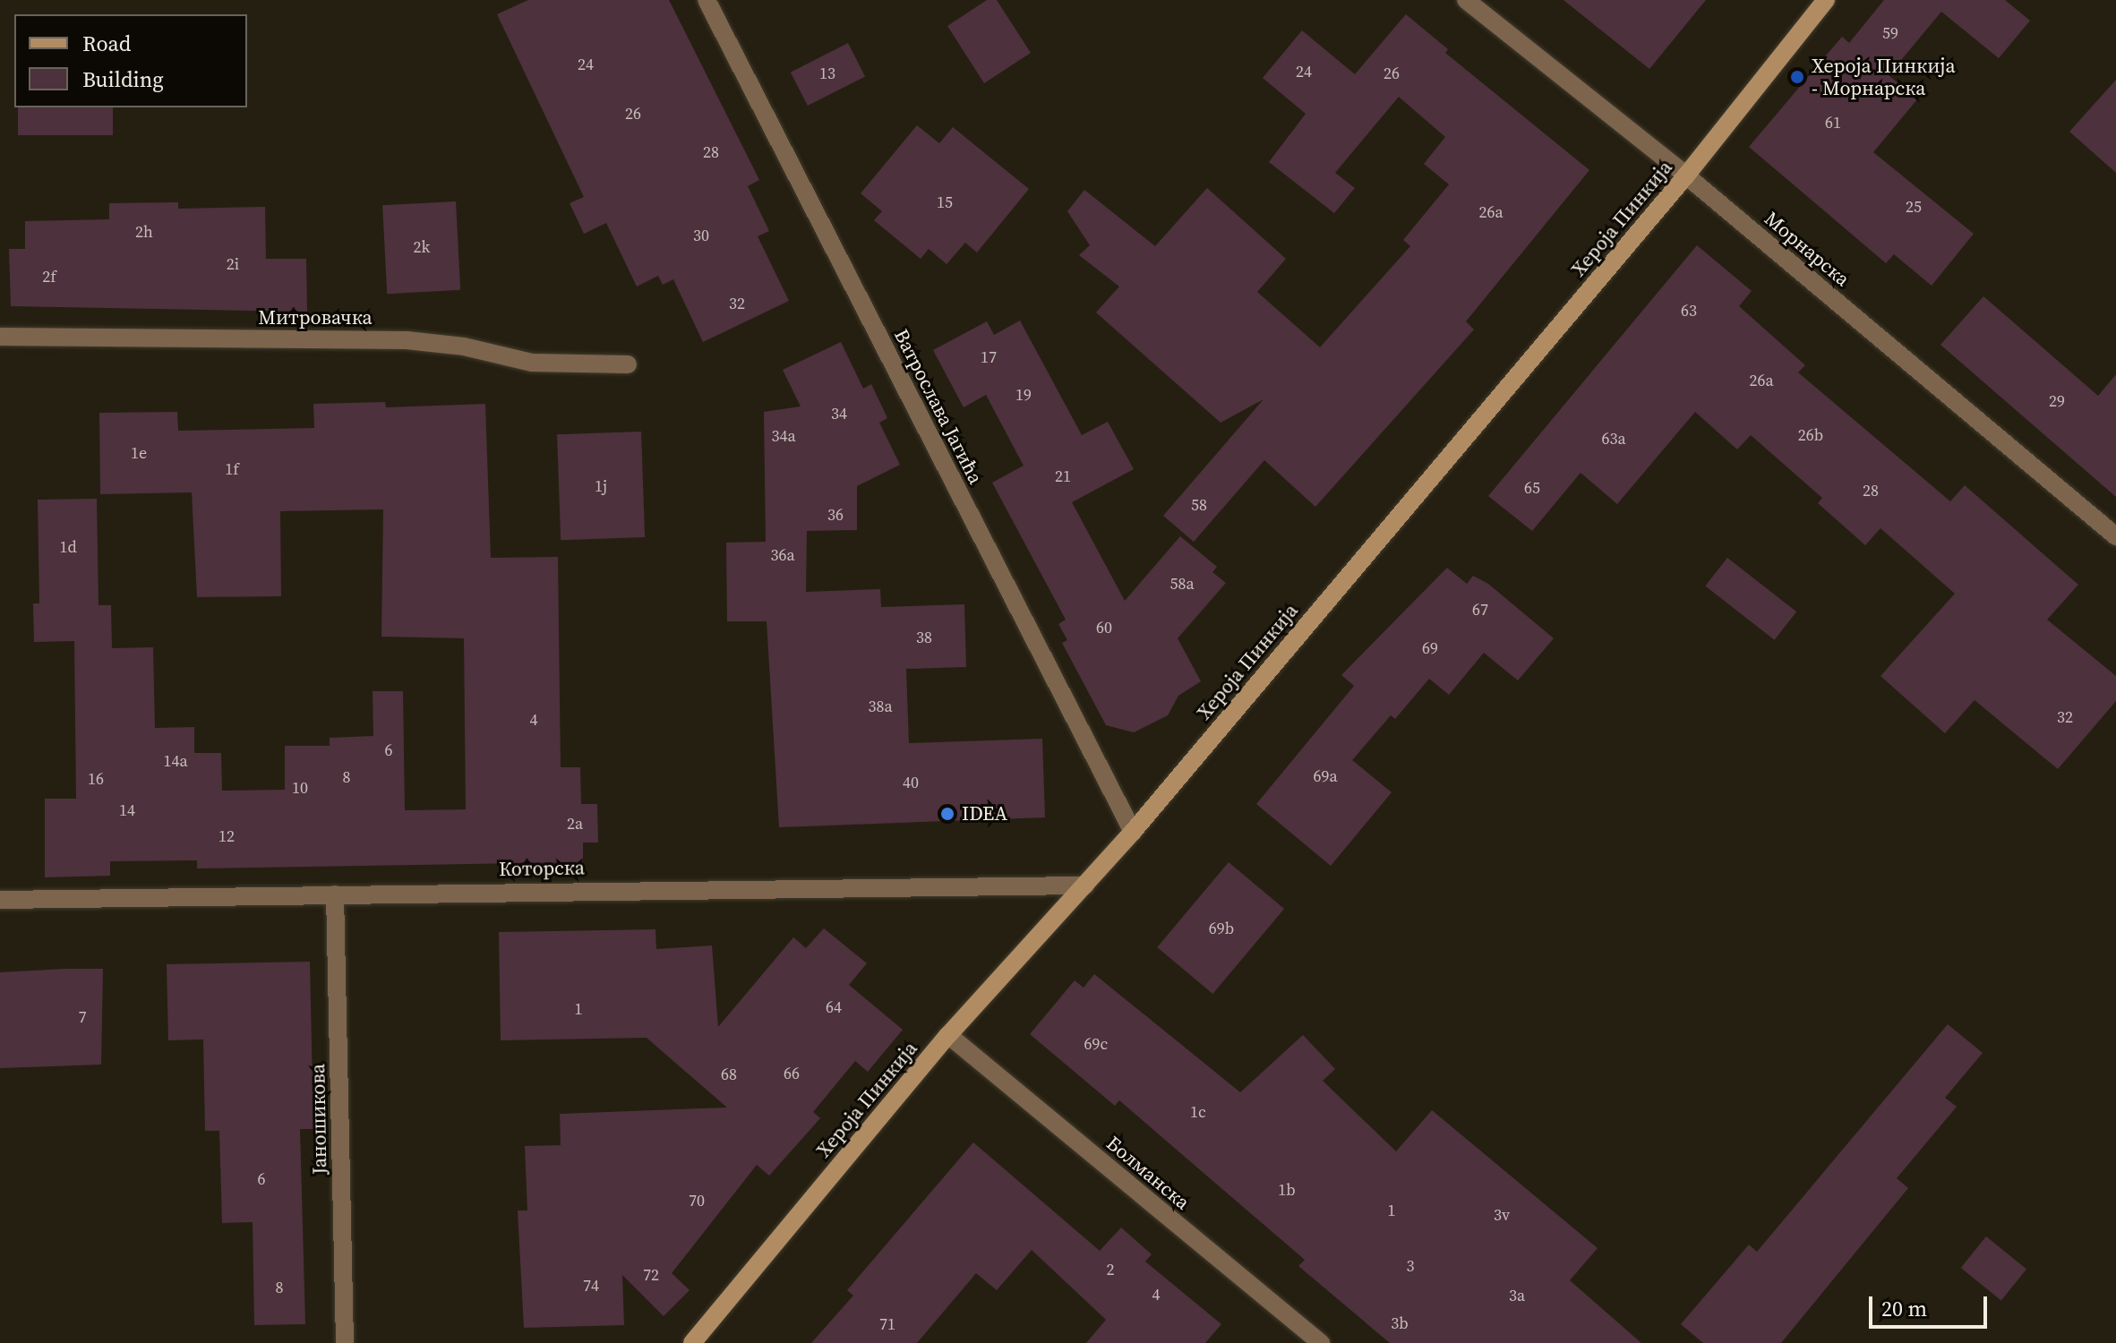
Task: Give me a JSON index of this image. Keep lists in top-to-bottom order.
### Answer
{
  "streets": {
    "street": [
      "Хероја Пинкија",
      "Морнарска",
      "Митровачка",
      "Ватрослава Јагића",
      "Которска",
      "Јаношикова",
      "Болманска"
    ]
  },
  "crossings": [
    ["Хероја Пинкија", "Морнарска"],
    ["Хероја Пинкија", "Ватрослава Јагића"],
    ["Хероја Пинкија", "Которска"],
    ["Хероја Пинкија", "Болманска"],
    ["Которска", "Јаношикова"]
  ],
  "places": ["Хероја Пинкија - Морнарска", "IDEA"],
  "house_numbers": [
    "59",
    "24",
    "24",
    "13",
    "26",
    "26",
    "61",
    "28",
    "15",
    "25",
    "26a",
    "2h",
    "30",
    "2k",
    "2i",
    "2f",
    "32",
    "63",
    "17",
    "26a",
    "19",
    "29",
    "34",
    "26b",
    "34a",
    "63a",
    "1e",
    "1f",
    "21",
    "1j",
    "65",
    "28",
    "58",
    "36",
    "1d",
    "36a",
    "58a",
    "67",
    "60",
    "38",
    "69",
    "38a",
    "32",
    "4",
    "6",
    "14a",
    "69a",
    "8",
    "16",
    "40",
    "10",
    "14",
    "2a",
    "12",
    "69b",
    "64",
    "1",
    "7",
    "69c",
    "66",
    "68",
    "1c",
    "6",
    "1b",
    "70",
    "1",
    "3v",
    "3",
    "2",
    "72",
    "74",
    "8",
    "4",
    "3a",
    "3b",
    "71"
  ],
  "legend": ["Road", "Building"],
  "scale_bar": "20 m"
}
